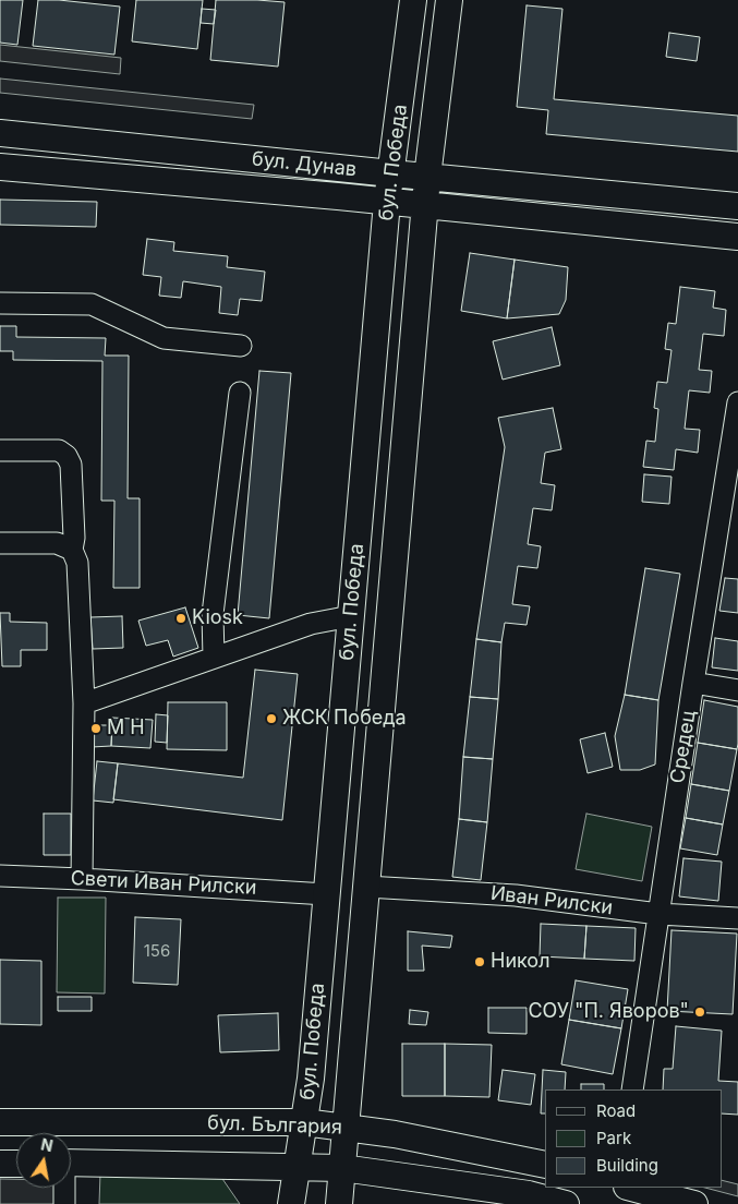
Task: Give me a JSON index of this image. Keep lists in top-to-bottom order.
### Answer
{
  "streets": {
    "main road": ["бул. Победа", "бул. Дунав", "бул. България"],
    "street": ["Средец", "Свети Иван Рилски", "Иван Рилски"]
  },
  "crossings": [
    ["бул. Победа", "бул. Дунав"],
    ["бул. Победа", "Свети Иван Рилски"],
    ["бул. Победа", "Иван Рилски"],
    ["бул. Победа", "бул. България"],
    ["Средец", "Иван Рилски"]
  ],
  "places": [
    "Kiosk",
    "ЖСК Победа",
    "М Н",
    "Никол",
    "СОУ \"П. Яворов\""
  ],
  "house_numbers": ["156"],
  "legend": ["Road", "Park", "Building"],
  "north": "top"
}
